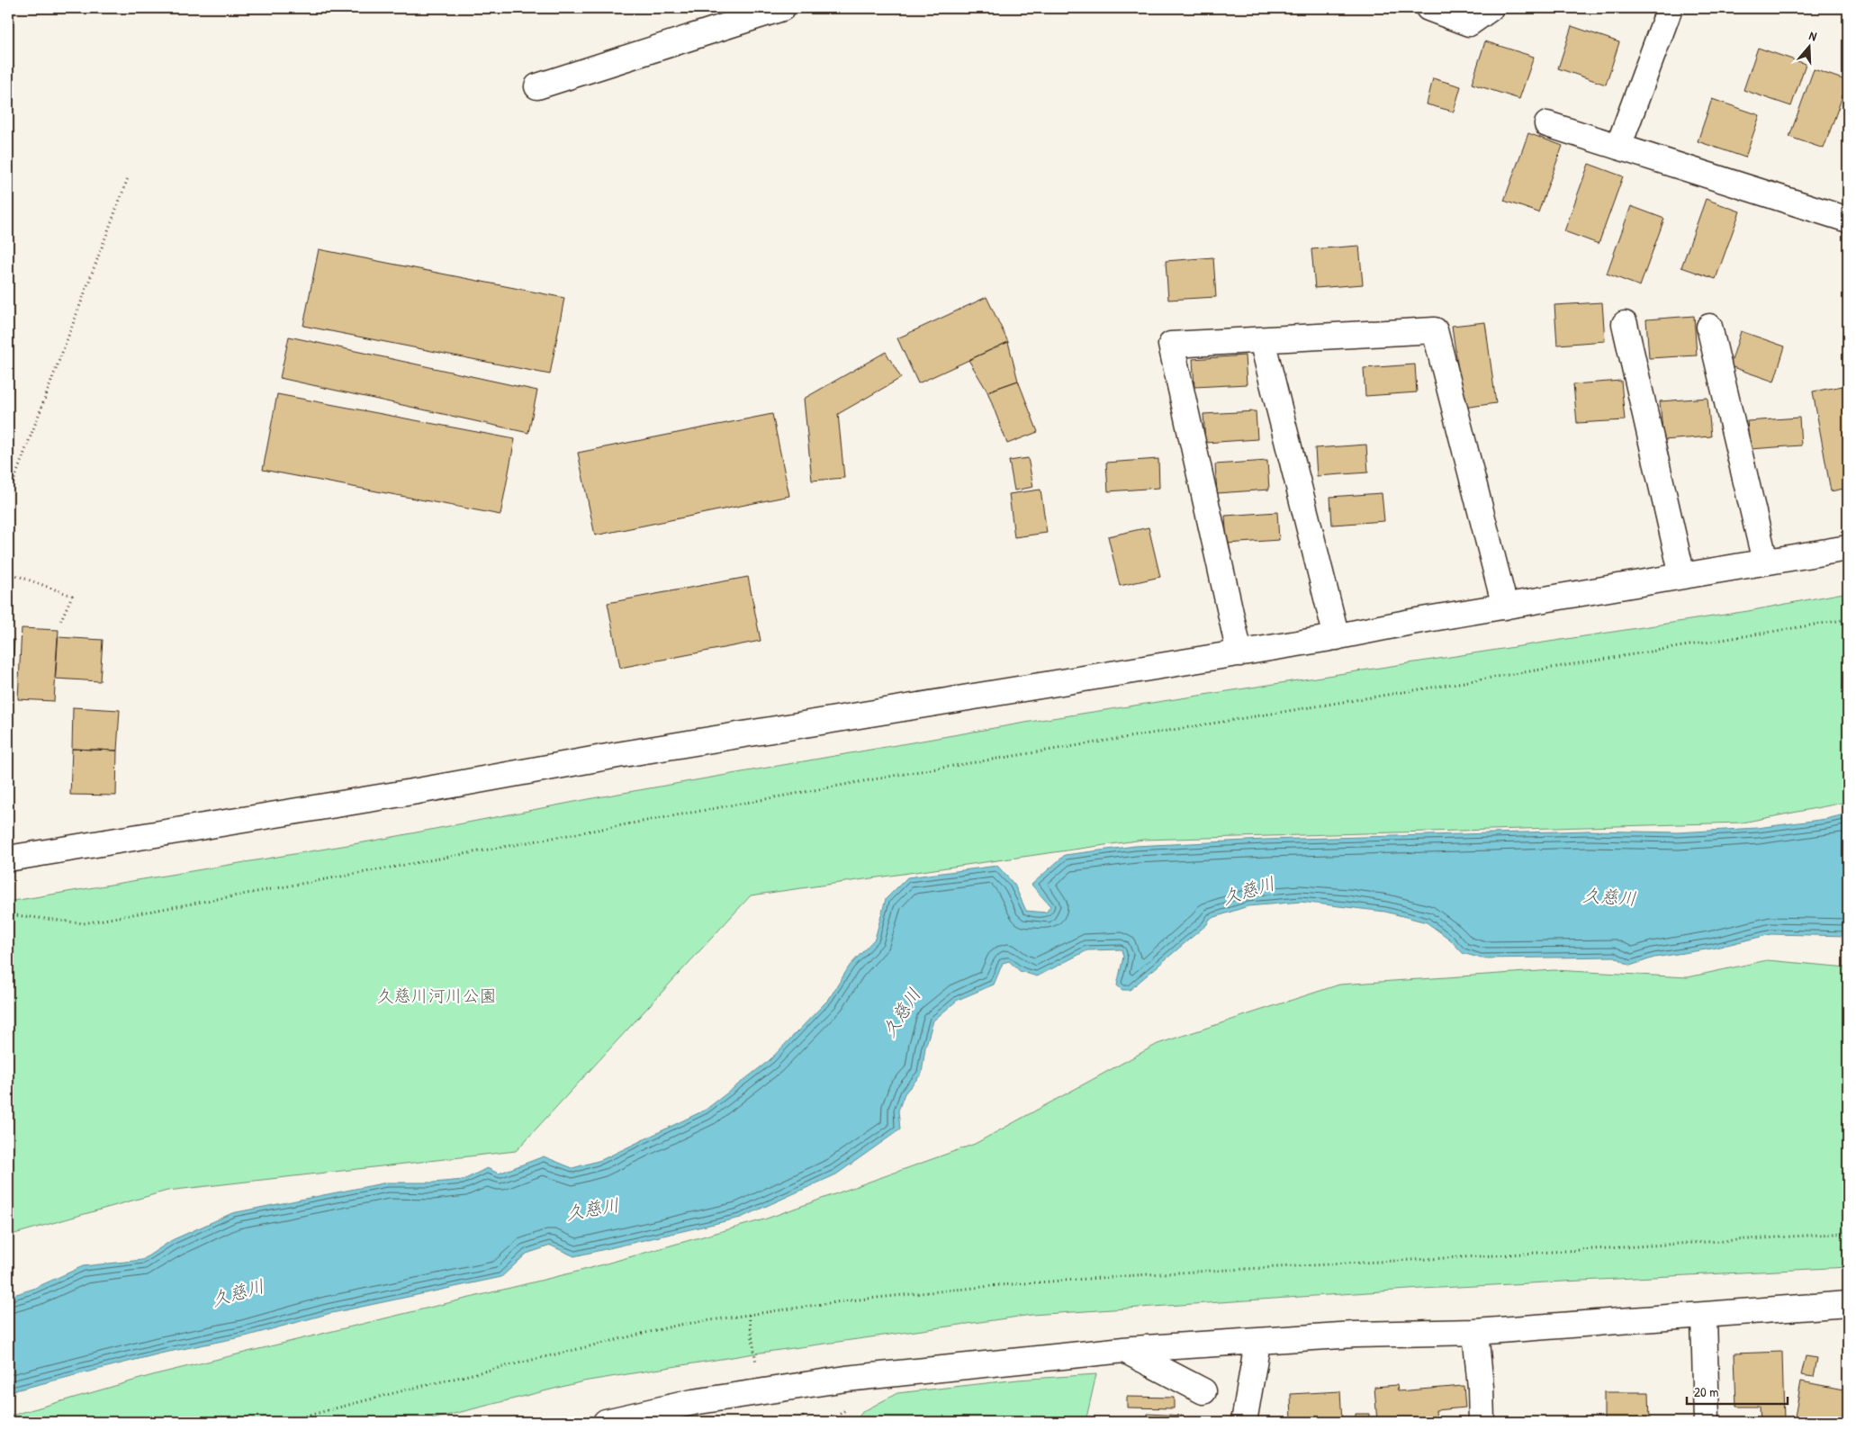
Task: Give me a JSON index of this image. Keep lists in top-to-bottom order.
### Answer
{
  "water": ["久慈川"],
  "parks": ["久慈川河川公園"],
  "scale_bar": "20 m",
  "north": "top"
}
